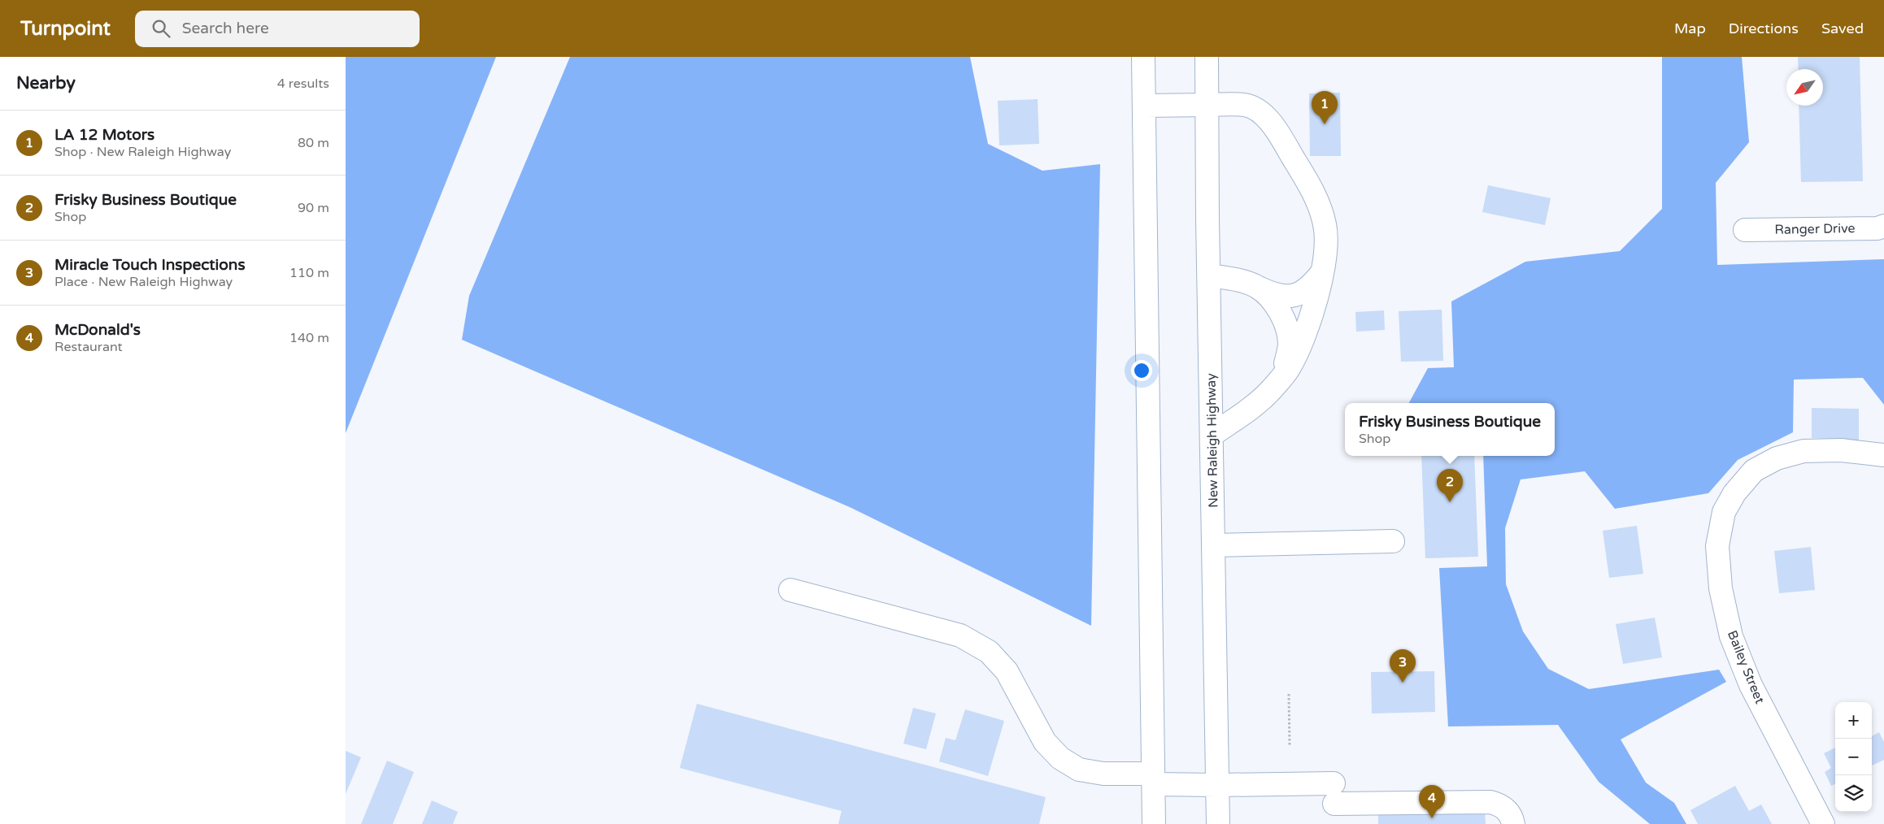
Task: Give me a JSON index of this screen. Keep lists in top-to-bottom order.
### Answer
{
  "streets": {
    "main road": ["Ranger Drive", "New Raleigh Highway", "Bailey Street"]
  },
  "north": "bottom left",
  "page": {
    "header": "Turnpoint",
    "search": "Search here",
    "nav": ["Map", "Directions", "Saved"],
    "heading": ["Nearby", "4 results"],
    "pins": [
      "1",
      "2",
      "3",
      "4"
    ],
    "list": [
      {
        "mark": "1",
        "name": "LA 12 Motors",
        "note": "Shop · New Raleigh Highway",
        "value": "80 m"
      },
      {
        "mark": "2",
        "name": "Frisky Business Boutique",
        "note": "Shop",
        "value": "90 m"
      },
      {
        "mark": "3",
        "name": "Miracle Touch Inspections",
        "note": "Place · New Raleigh Highway",
        "value": "110 m"
      },
      {
        "mark": "4",
        "name": "McDonald's",
        "note": "Restaurant",
        "value": "140 m"
      }
    ],
    "popup": ["Frisky Business Boutique", "Shop"],
    "map_buttons": ["+", "−"]
  }
}
